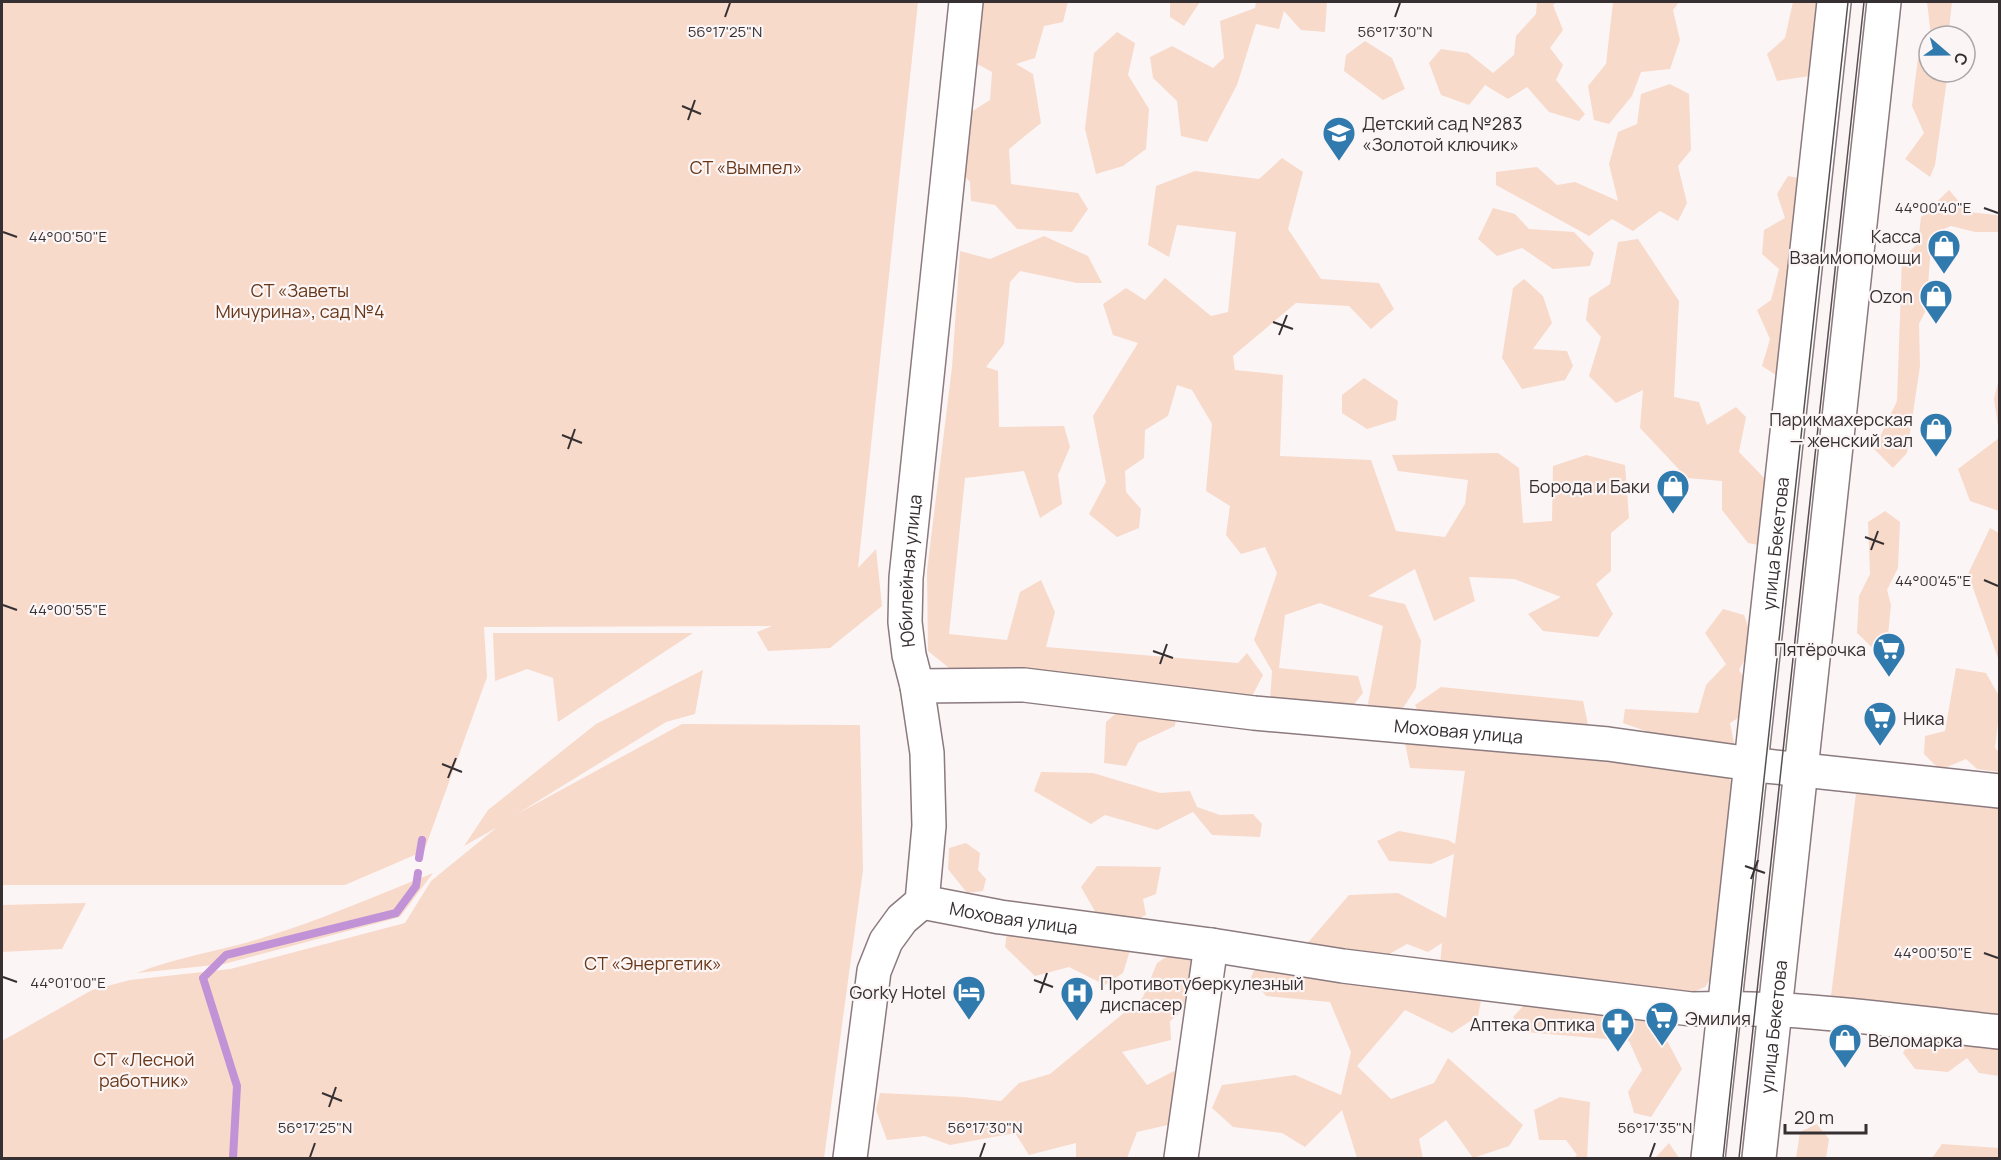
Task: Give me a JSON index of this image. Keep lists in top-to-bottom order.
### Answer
{
  "streets": {
    "street": ["улица Бекетова", "Юбилейная улица", "Моховая улица"]
  },
  "crossings": [
    ["улица Бекетова", "Моховая улица"],
    ["Юбилейная улица", "Моховая улица"]
  ],
  "parks": [
    "СТ «Вымпел»",
    "СТ «Заветы Мичурина», сад №4",
    "СТ «Энергетик»",
    "СТ «Лесной работник»"
  ],
  "places": {
    "school or university": ["Детский сад №283 «Золотой ключик»"],
    "shop": [
      "Касса Взаимопомощи",
      "Ozon",
      "Парикмахерская — женский зал",
      "Борода и Баки",
      "Веломарка"
    ],
    "supermarket": ["Пятёрочка", "Ника", "Эмилия"],
    "hotel": ["Gorky Hotel"],
    "hospital": ["Противотуберкулезный диспасер"],
    "pharmacy": ["Аптека Оптика"]
  },
  "scale_bar": "20 m",
  "north": "right",
  "coordinates": [
    "56°17'25\"N",
    "56°17'30\"N",
    "44°00'40\"E",
    "44°00'50\"E",
    "44°00'45\"E",
    "44°00'55\"E",
    "44°01'00\"E",
    "56°17'35\"N"
  ]
}
